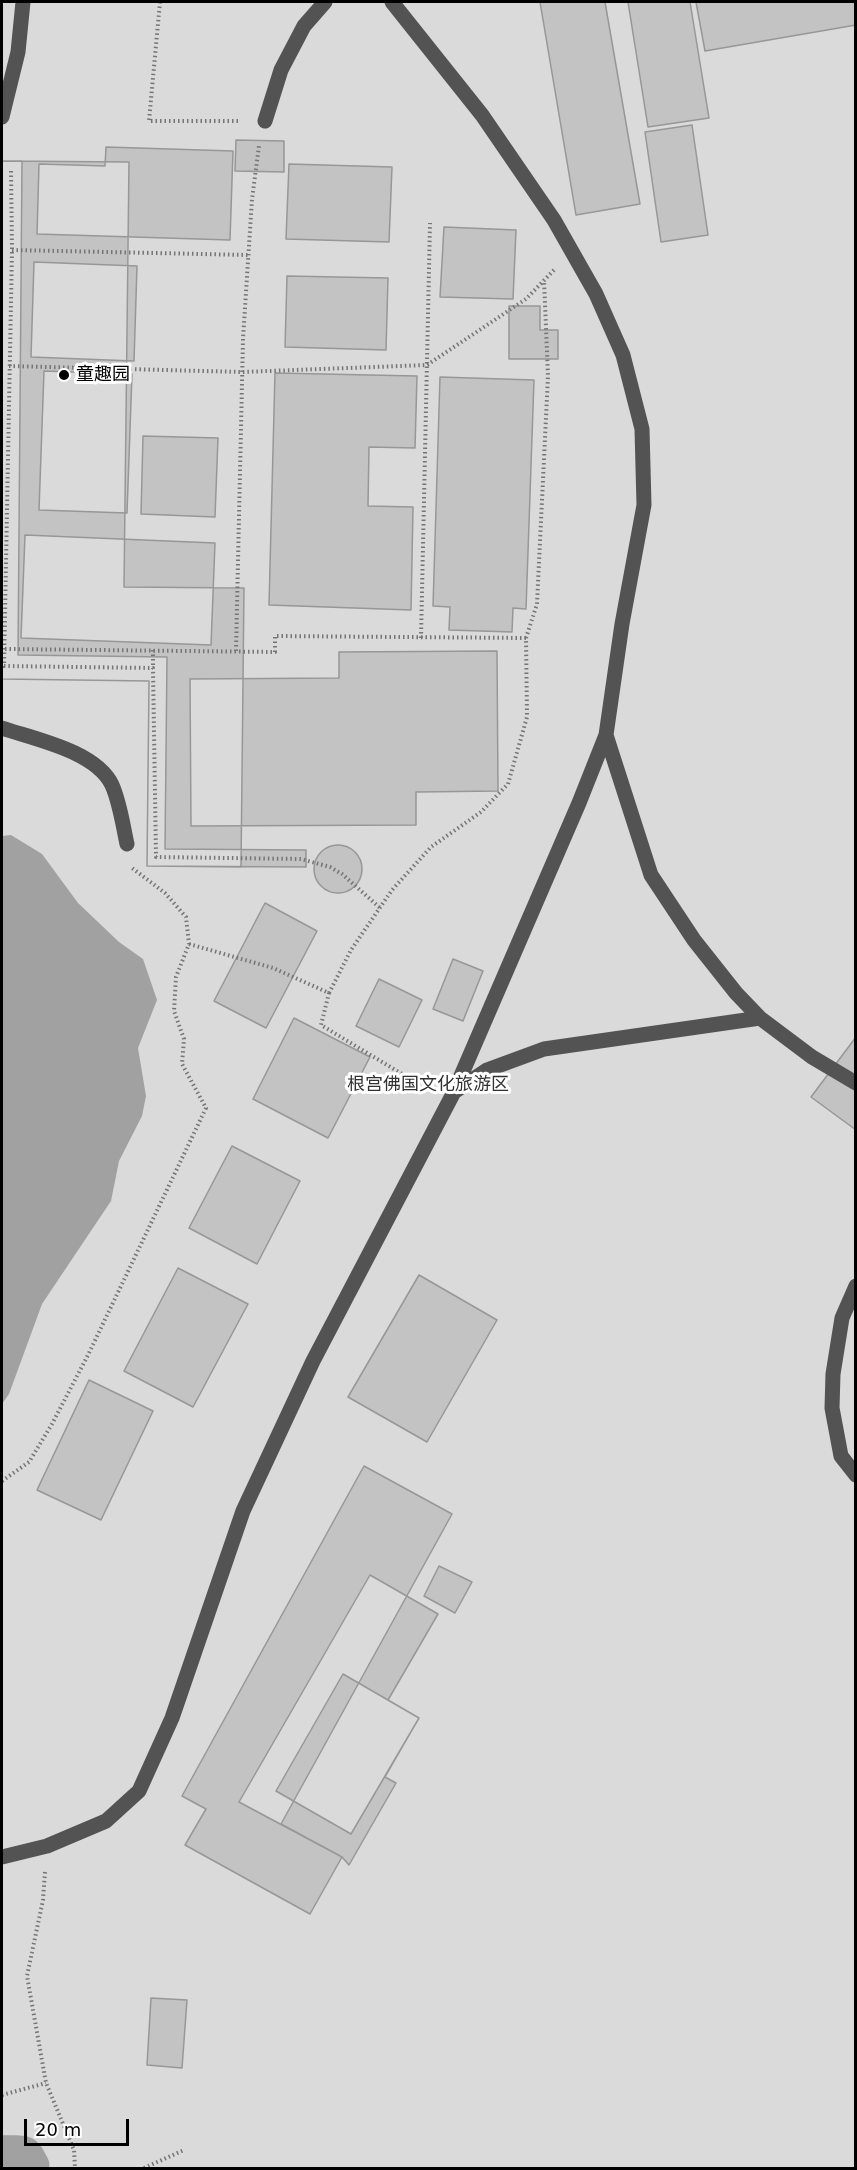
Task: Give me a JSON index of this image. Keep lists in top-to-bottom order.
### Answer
{
  "parks": ["根宫佛国文化旅游区"],
  "places": ["童趣园"],
  "scale_bar": "20 m"
}
